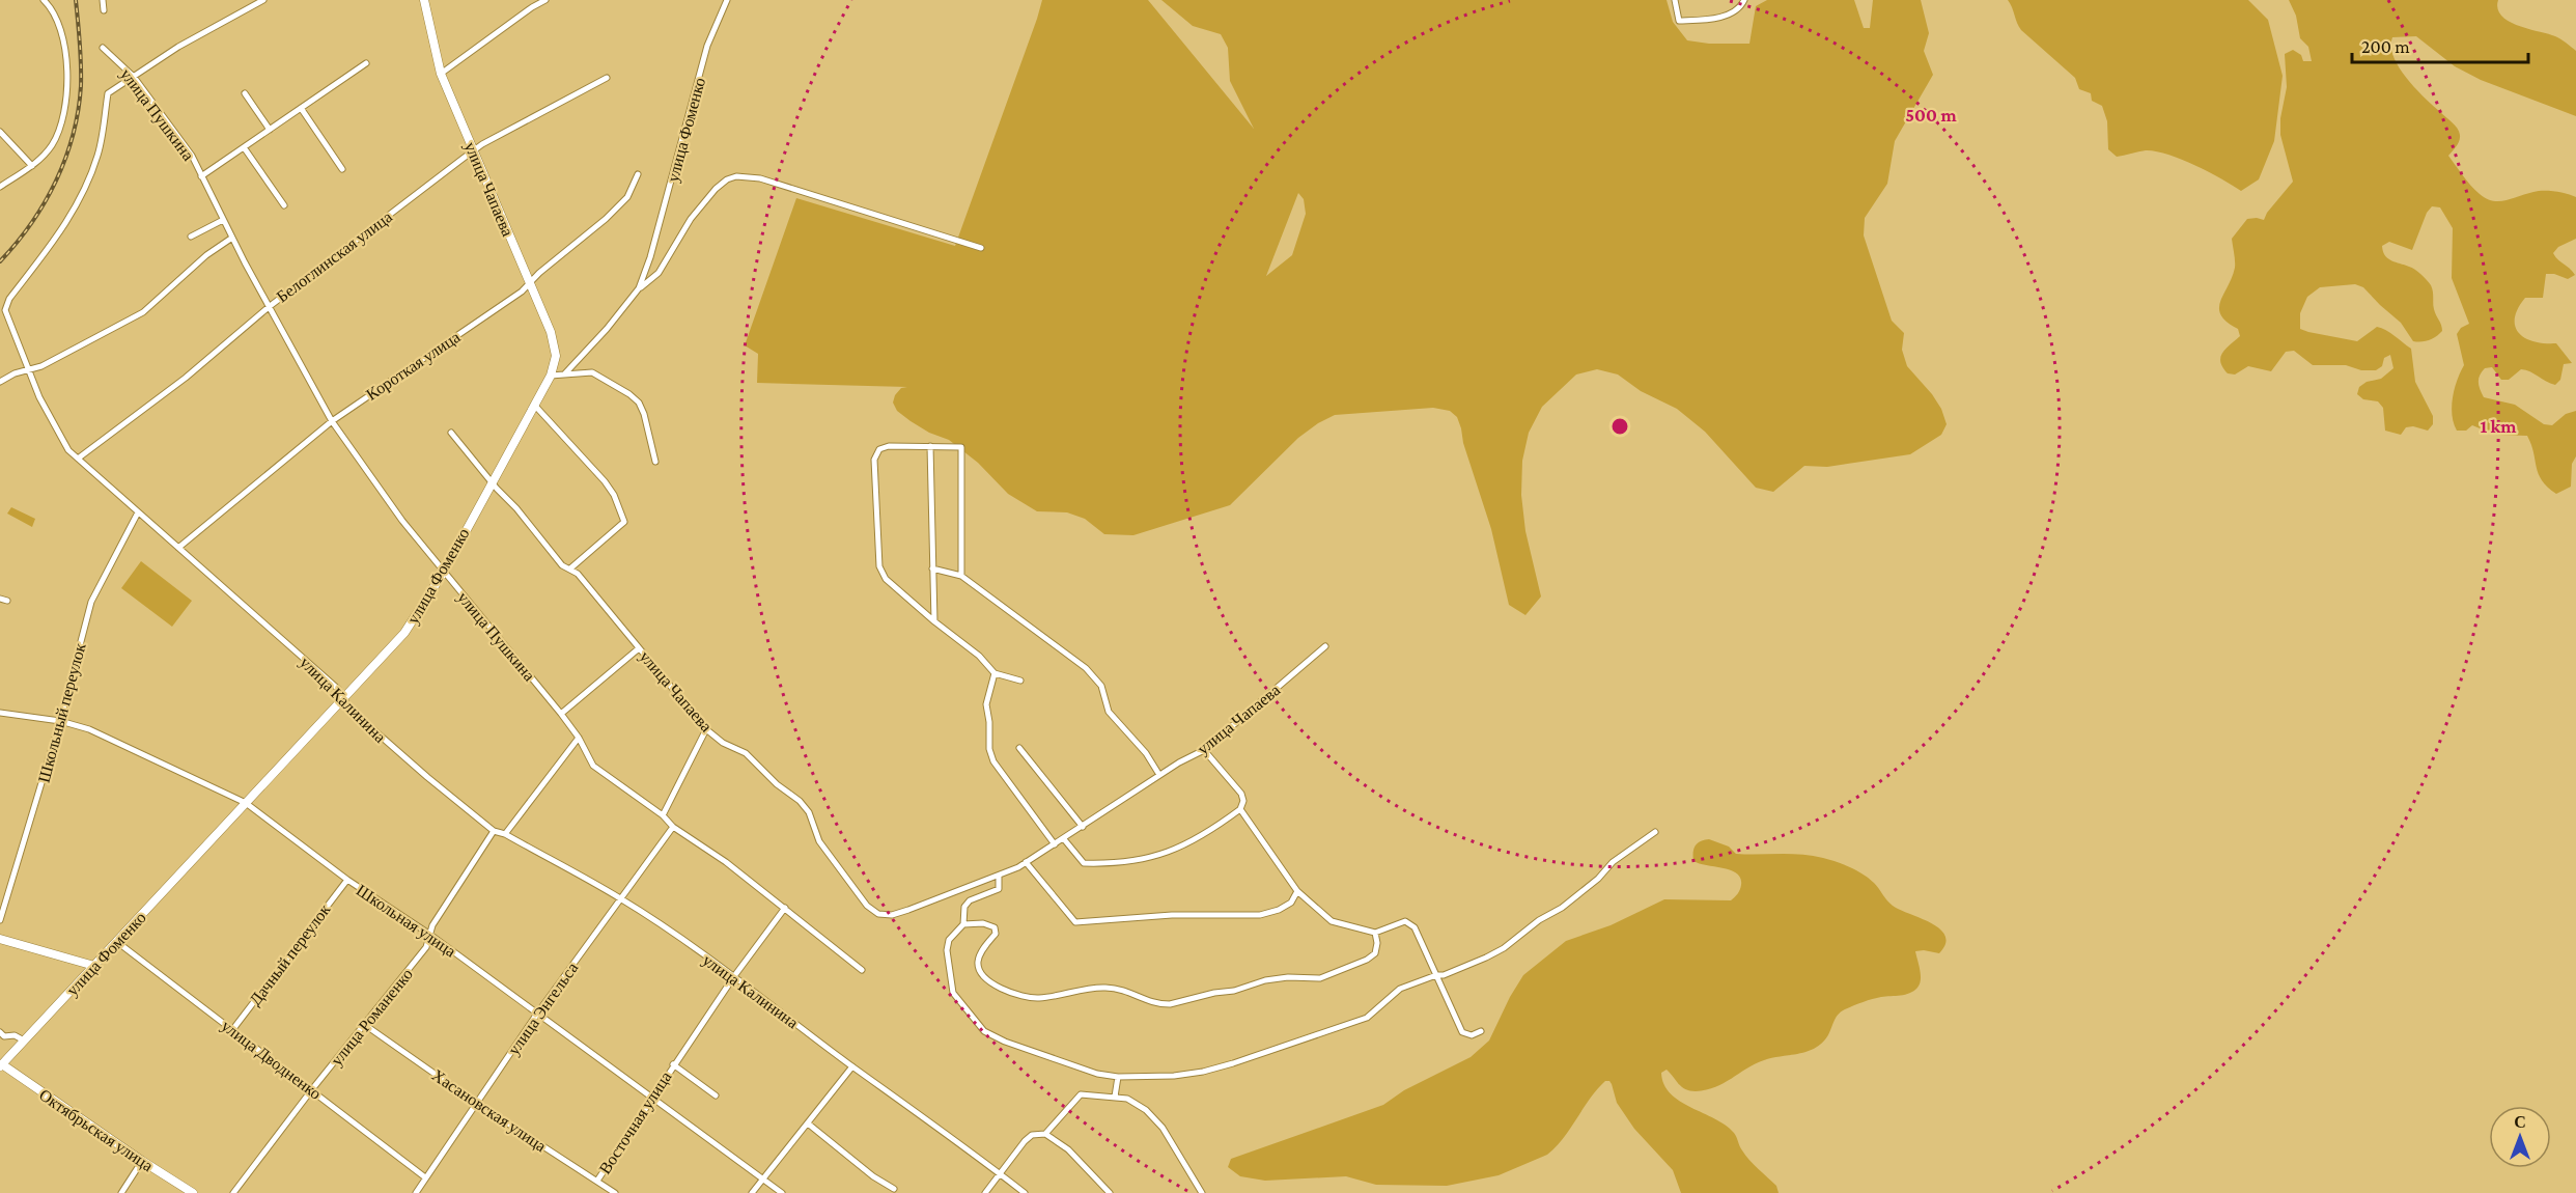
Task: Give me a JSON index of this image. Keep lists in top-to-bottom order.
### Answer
{
  "streets": {
    "main road": ["улица Фоменко", "улица Чапаева", "Октябрьская улица"],
    "street": [
      "улица Пушкина",
      "Белоглинская улица",
      "Короткая улица",
      "улица Калинина",
      "Школьный переулок",
      "Школьная улица",
      "Дачный переулок",
      "улица Энгельса",
      "улица Романенко",
      "улица Дводненко",
      "Хасановская улица",
      "Восточная улица"
    ]
  },
  "crossings": [
    ["улица Пушкина", "улица Фоменко"],
    ["улица Пушкина", "Белоглинская улица"],
    ["улица Пушкина", "Короткая улица"],
    ["улица Пушкина", "улица Калинина"],
    ["улица Пушкина", "улица Энгельса"],
    ["улица Пушкина", "Восточная улица"],
    ["улица Фоменко", "улица Чапаева"],
    ["улица Фоменко", "улица Калинина"],
    ["улица Фоменко", "Школьная улица"],
    ["улица Фоменко", "улица Дводненко"],
    ["улица Фоменко", "Октябрьская улица"],
    ["улица Чапаева", "Белоглинская улица"],
    ["улица Чапаева", "Короткая улица"],
    ["Белоглинская улица", "улица Калинина"],
    ["Короткая улица", "улица Калинина"],
    ["улица Калинина", "Школьный переулок"],
    ["улица Калинина", "улица Энгельса"],
    ["улица Калинина", "улица Романенко"],
    ["улица Калинина", "Восточная улица"],
    ["Школьный переулок", "Школьная улица"],
    ["Школьная улица", "Дачный переулок"],
    ["Школьная улица", "улица Энгельса"],
    ["Школьная улица", "улица Романенко"],
    ["Школьная улица", "Восточная улица"],
    ["Дачный переулок", "улица Дводненко"],
    ["улица Энгельса", "улица Дводненко"],
    ["улица Энгельса", "Хасановская улица"],
    ["улица Романенко", "улица Дводненко"],
    ["улица Романенко", "Хасановская улица"],
    ["Хасановская улица", "Восточная улица"]
  ],
  "scale_bar": "200 m",
  "north": "top",
  "rings": ["500 m", "1 km"]
}
